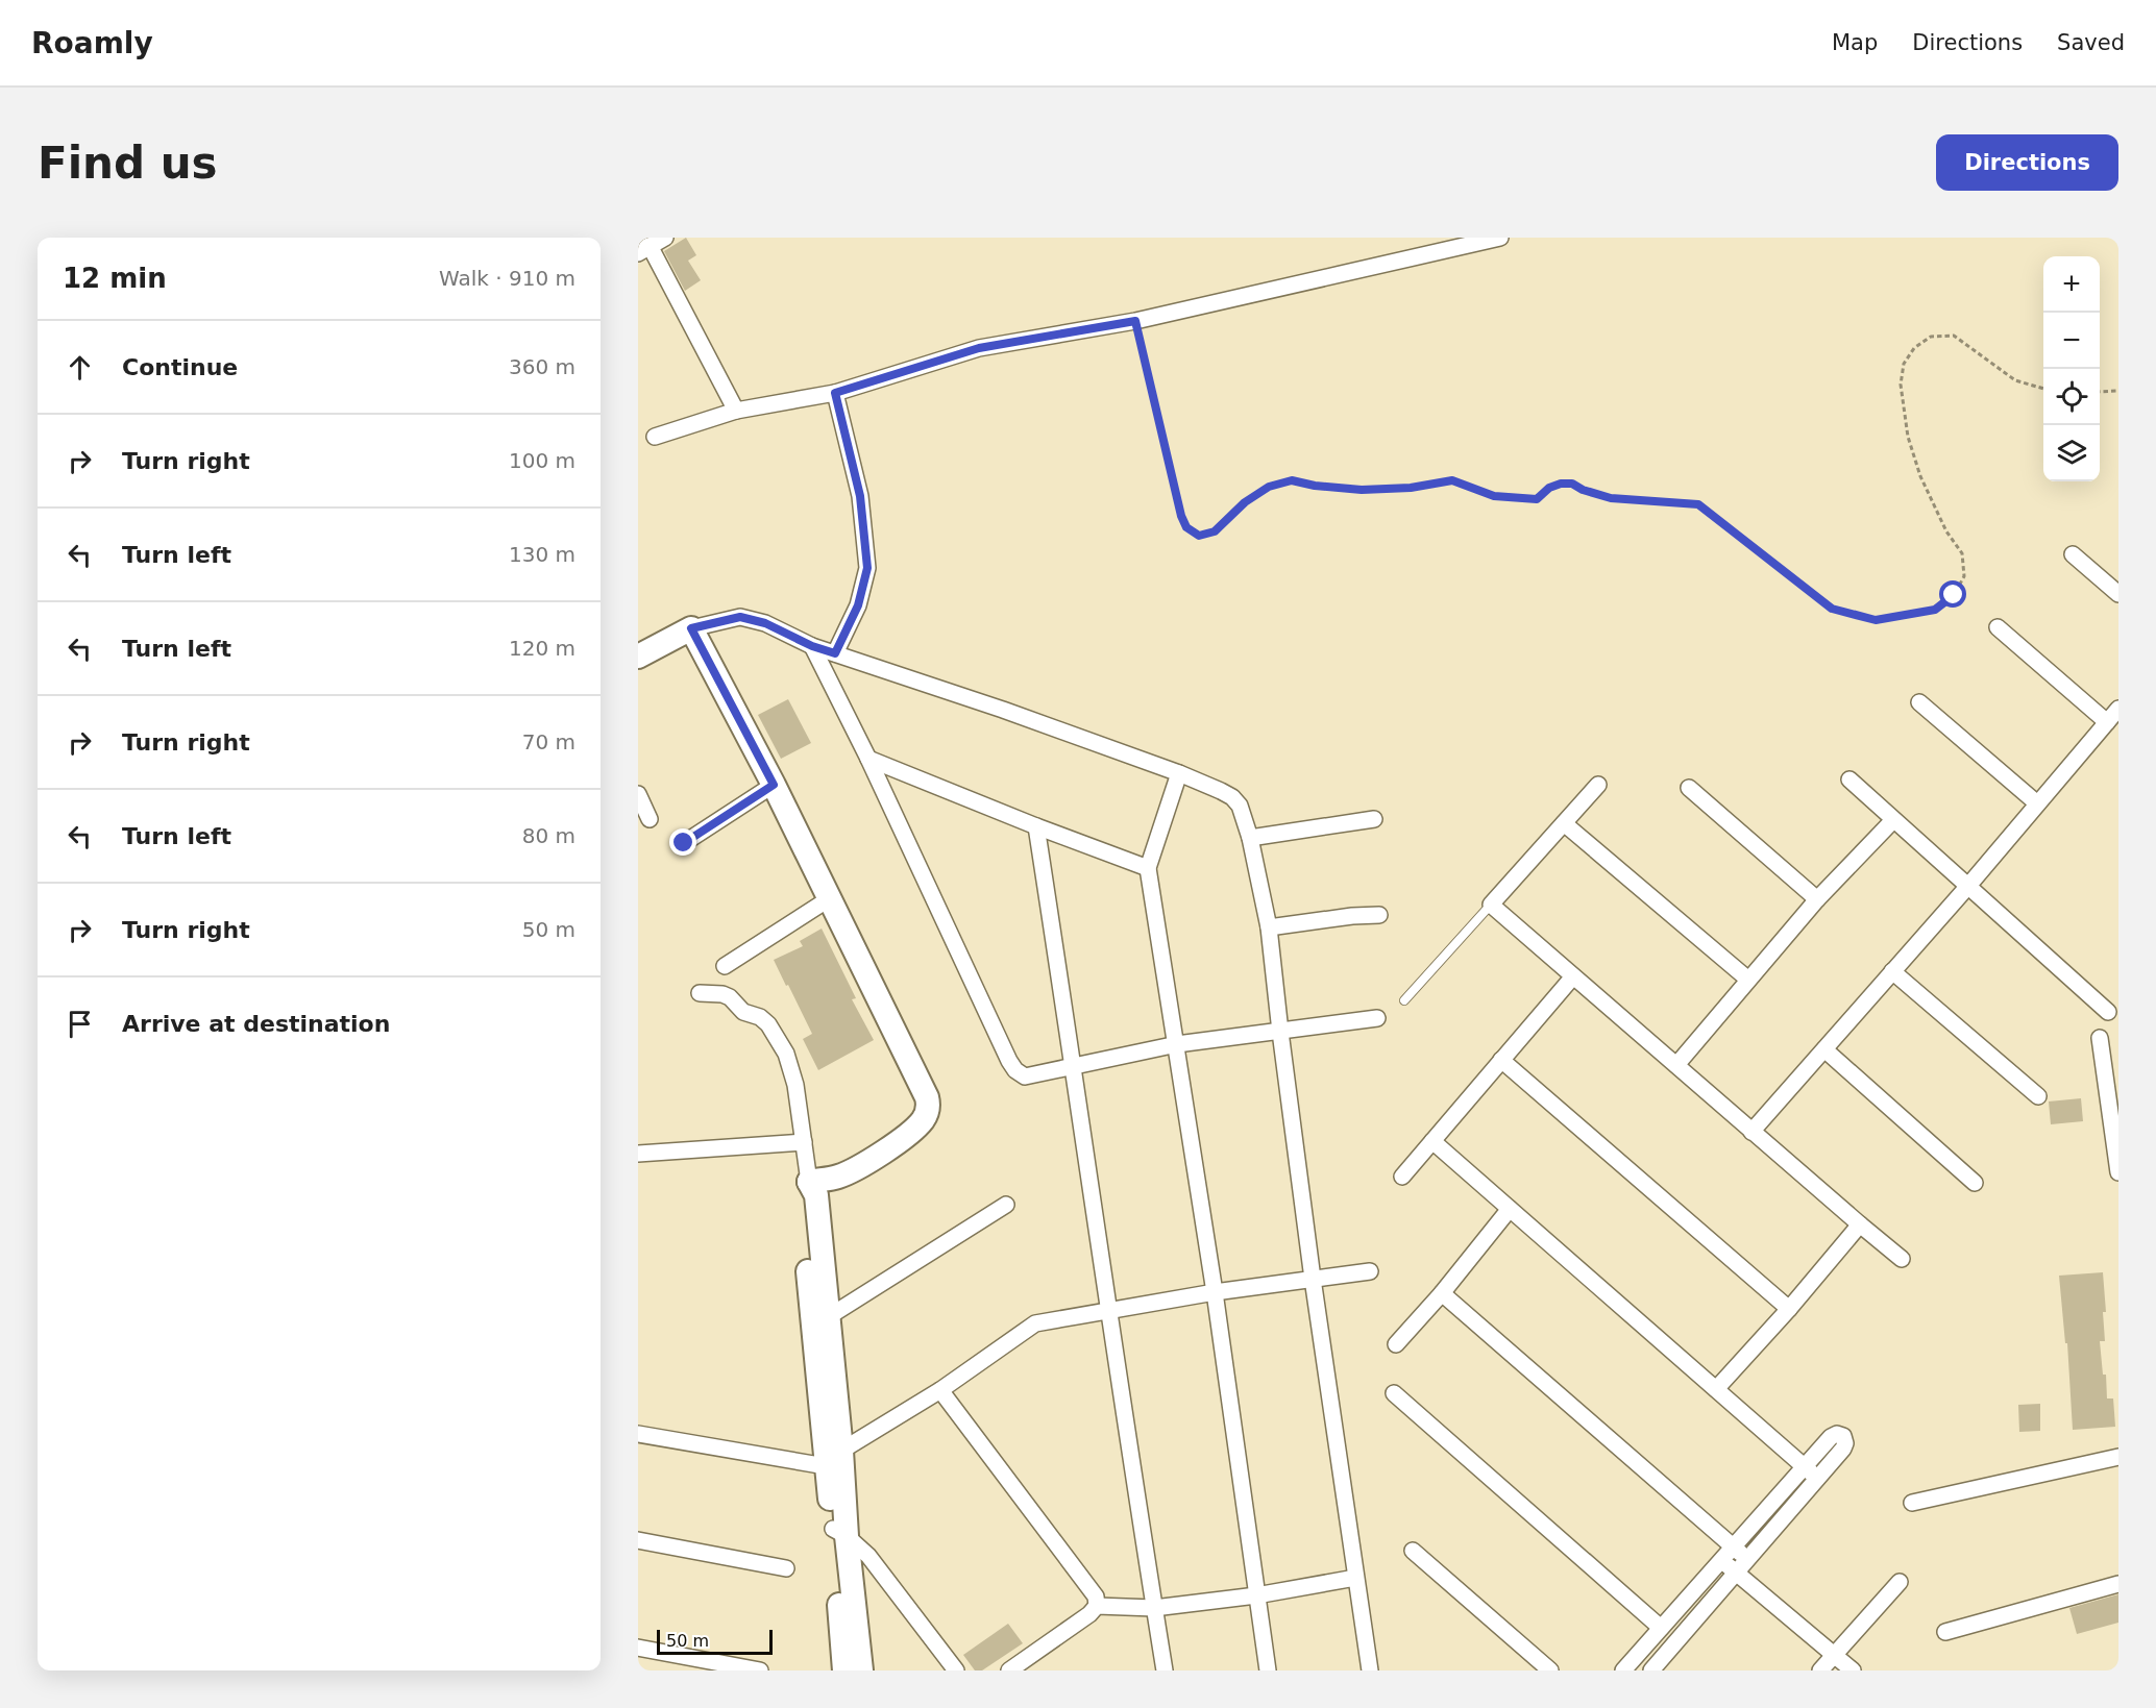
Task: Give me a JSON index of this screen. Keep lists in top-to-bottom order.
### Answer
{
  "scale_bar": "50 m",
  "page": {
    "header": "Roamly",
    "nav": ["Map", "Directions", "Saved"],
    "buttons": "Directions",
    "title": "Find us",
    "heading": ["12 min", "Walk · 910 m"],
    "map_buttons": ["+", "−"],
    "list": [
      ["Continue", "360 m"],
      ["Turn right", "100 m"],
      ["Turn left", "130 m"],
      ["Turn left", "120 m"],
      ["Turn right", "70 m"],
      ["Turn left", "80 m"],
      ["Turn right", "50 m"],
      "Arrive at destination"
    ],
    "scale": "50 m"
  }
}
